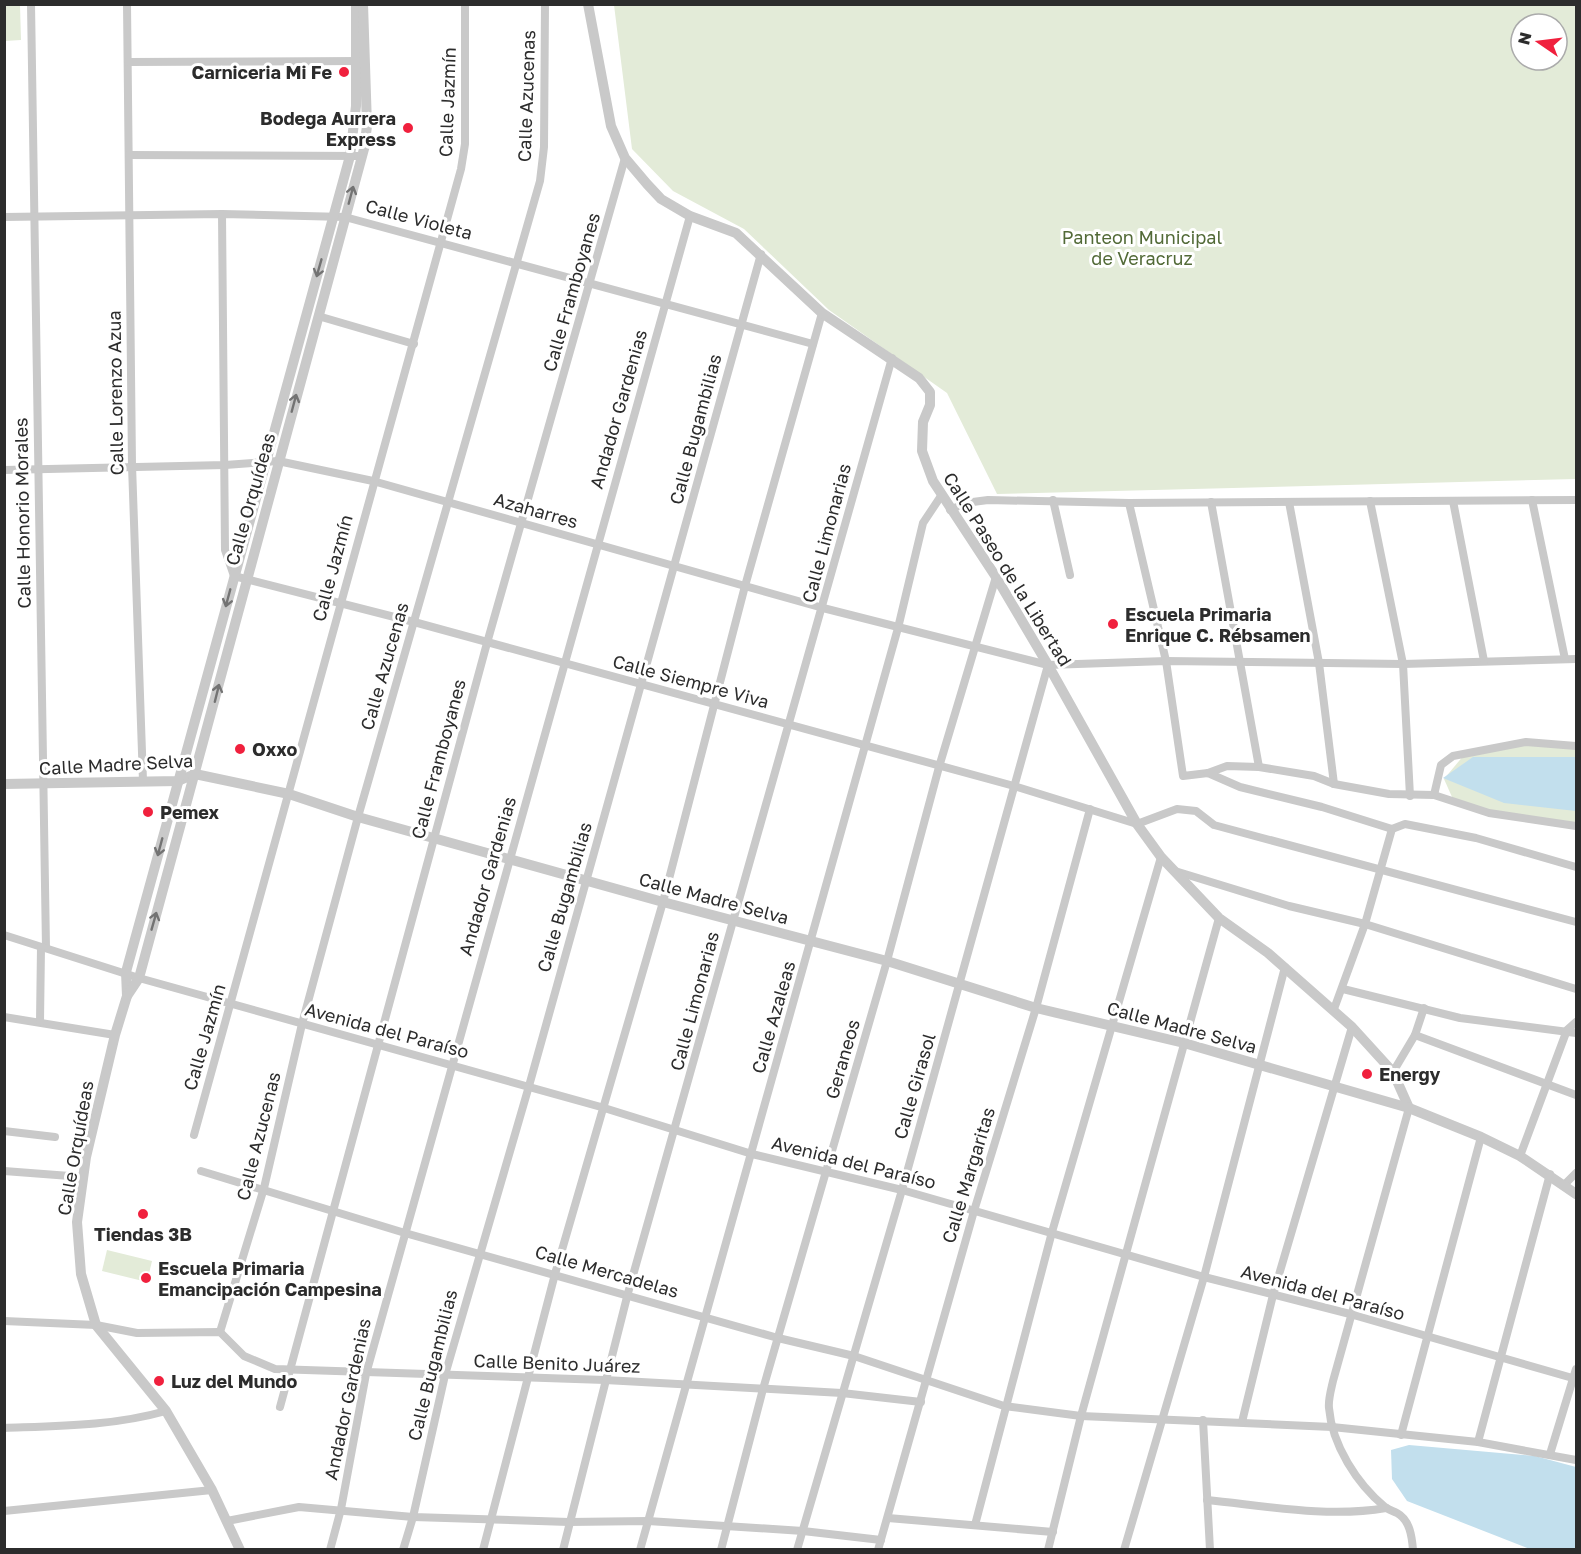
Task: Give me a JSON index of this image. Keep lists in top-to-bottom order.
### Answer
{
  "streets": {
    "street": [
      "Calle Azucenas",
      "Calle Jazmín",
      "Calle Violeta",
      "Calle Framboyanes",
      "Calle Lorenzo Azua",
      "Andador Gardenias",
      "Calle Bugambilias",
      "Calle Orquídeas",
      "Azaharres",
      "Calle Honorio Morales",
      "Calle Limonarias",
      "Calle Paseo de la Libertad",
      "Calle Siempre Viva",
      "Calle Madre Selva",
      "Calle Azaleas",
      "Avenida del Paraíso",
      "Geraneos",
      "Calle Girasol",
      "Calle Margaritas",
      "Calle Mercadelas",
      "Calle Benito Juárez"
    ]
  },
  "crossings": [
    ["Calle Azucenas", "Calle Violeta"],
    ["Calle Azucenas", "Azaharres"],
    ["Calle Azucenas", "Calle Siempre Viva"],
    ["Calle Azucenas", "Calle Madre Selva"],
    ["Calle Azucenas", "Avenida del Paraíso"],
    ["Calle Azucenas", "Calle Mercadelas"],
    ["Calle Azucenas", "Calle Benito Juárez"],
    ["Calle Jazmín", "Calle Violeta"],
    ["Calle Jazmín", "Azaharres"],
    ["Calle Jazmín", "Calle Siempre Viva"],
    ["Calle Jazmín", "Calle Madre Selva"],
    ["Calle Jazmín", "Avenida del Paraíso"],
    ["Calle Violeta", "Calle Framboyanes"],
    ["Calle Violeta", "Calle Lorenzo Azua"],
    ["Calle Violeta", "Andador Gardenias"],
    ["Calle Violeta", "Calle Bugambilias"],
    ["Calle Violeta", "Calle Orquídeas"],
    ["Calle Violeta", "Calle Honorio Morales"],
    ["Calle Framboyanes", "Azaharres"],
    ["Calle Framboyanes", "Calle Paseo de la Libertad"],
    ["Calle Framboyanes", "Calle Siempre Viva"],
    ["Calle Framboyanes", "Calle Madre Selva"],
    ["Calle Framboyanes", "Avenida del Paraíso"],
    ["Calle Framboyanes", "Calle Mercadelas"],
    ["Calle Framboyanes", "Calle Benito Juárez"],
    ["Calle Lorenzo Azua", "Azaharres"],
    ["Calle Lorenzo Azua", "Calle Madre Selva"],
    ["Andador Gardenias", "Azaharres"],
    ["Andador Gardenias", "Calle Paseo de la Libertad"],
    ["Andador Gardenias", "Calle Siempre Viva"],
    ["Andador Gardenias", "Calle Madre Selva"],
    ["Andador Gardenias", "Avenida del Paraíso"],
    ["Andador Gardenias", "Calle Mercadelas"],
    ["Andador Gardenias", "Calle Benito Juárez"],
    ["Calle Bugambilias", "Azaharres"],
    ["Calle Bugambilias", "Calle Paseo de la Libertad"],
    ["Calle Bugambilias", "Calle Siempre Viva"],
    ["Calle Bugambilias", "Calle Madre Selva"],
    ["Calle Bugambilias", "Avenida del Paraíso"],
    ["Calle Bugambilias", "Calle Mercadelas"],
    ["Calle Bugambilias", "Calle Benito Juárez"],
    ["Calle Orquídeas", "Azaharres"],
    ["Calle Orquídeas", "Calle Siempre Viva"],
    ["Calle Orquídeas", "Calle Madre Selva"],
    ["Calle Orquídeas", "Avenida del Paraíso"],
    ["Azaharres", "Calle Honorio Morales"],
    ["Azaharres", "Calle Limonarias"],
    ["Azaharres", "Calle Paseo de la Libertad"],
    ["Azaharres", "Calle Azaleas"],
    ["Azaharres", "Geraneos"],
    ["Azaharres", "Calle Girasol"],
    ["Calle Honorio Morales", "Calle Madre Selva"],
    ["Calle Honorio Morales", "Avenida del Paraíso"],
    ["Calle Limonarias", "Calle Paseo de la Libertad"],
    ["Calle Limonarias", "Calle Siempre Viva"],
    ["Calle Limonarias", "Calle Madre Selva"],
    ["Calle Limonarias", "Avenida del Paraíso"],
    ["Calle Limonarias", "Calle Mercadelas"],
    ["Calle Limonarias", "Calle Benito Juárez"],
    ["Calle Paseo de la Libertad", "Calle Siempre Viva"],
    ["Calle Paseo de la Libertad", "Calle Azaleas"],
    ["Calle Paseo de la Libertad", "Geraneos"],
    ["Calle Paseo de la Libertad", "Calle Girasol"],
    ["Calle Siempre Viva", "Calle Azaleas"],
    ["Calle Siempre Viva", "Geraneos"],
    ["Calle Siempre Viva", "Calle Girasol"],
    ["Calle Siempre Viva", "Calle Margaritas"],
    ["Calle Madre Selva", "Calle Azaleas"],
    ["Calle Madre Selva", "Geraneos"],
    ["Calle Madre Selva", "Calle Girasol"],
    ["Calle Madre Selva", "Calle Margaritas"],
    ["Calle Azaleas", "Avenida del Paraíso"],
    ["Calle Azaleas", "Calle Mercadelas"],
    ["Calle Azaleas", "Calle Benito Juárez"],
    ["Avenida del Paraíso", "Geraneos"],
    ["Avenida del Paraíso", "Calle Girasol"],
    ["Avenida del Paraíso", "Calle Margaritas"],
    ["Geraneos", "Calle Mercadelas"],
    ["Geraneos", "Calle Benito Juárez"],
    ["Calle Girasol", "Calle Mercadelas"],
    ["Calle Girasol", "Calle Benito Juárez"],
    ["Calle Margaritas", "Calle Mercadelas"],
    ["Calle Margaritas", "Calle Benito Juárez"]
  ],
  "parks": ["Panteon Municipal de Veracruz"],
  "places": [
    "Carniceria Mi Fe",
    "Bodega Aurrera Express",
    "Escuela Primaria Enrique C. Rébsamen",
    "Oxxo",
    "Pemex",
    "Energy",
    "Tiendas 3B",
    "Escuela Primaria Emancipación Campesina",
    "Luz del Mundo"
  ],
  "north": "left"
}
